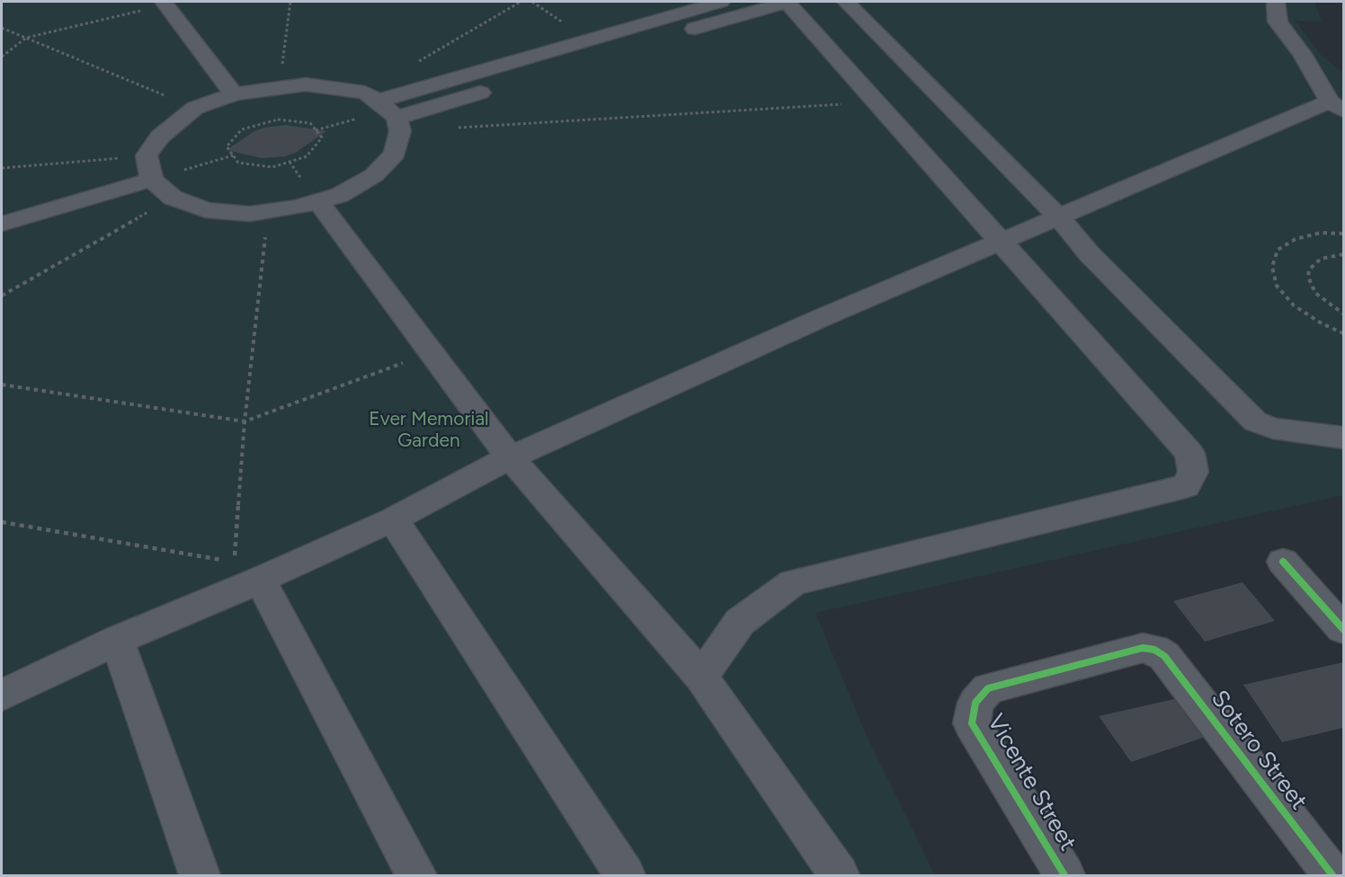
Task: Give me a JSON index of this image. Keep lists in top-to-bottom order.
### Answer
{
  "streets": {
    "street": ["Sotero Street", "Vicente Street"]
  },
  "crossings": [
    ["Sotero Street", "Vicente Street"]
  ],
  "parks": ["Ever Memorial Garden"]
}
